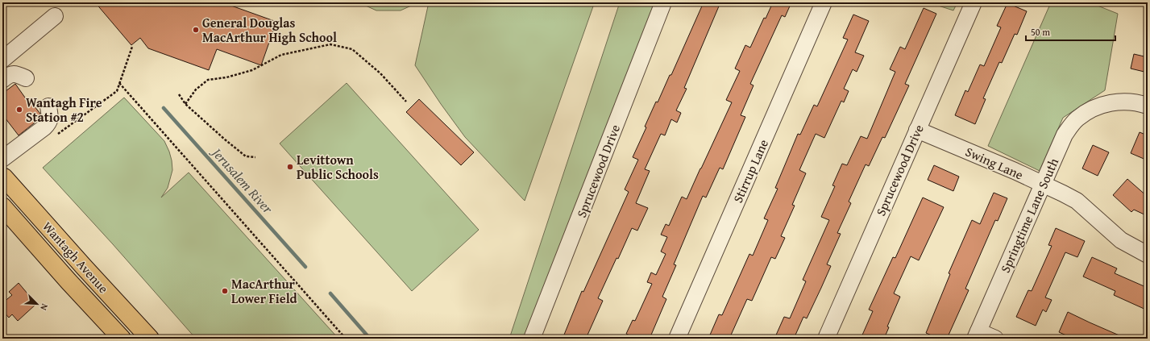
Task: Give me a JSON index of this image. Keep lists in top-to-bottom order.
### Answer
{
  "streets": {
    "main road": ["Wantagh Avenue"],
    "street": [
      "Swing Lane",
      "Sprucewood Drive",
      "Stirrup Lane",
      "Springtime Lane South"
    ]
  },
  "crossings": [
    ["Swing Lane", "Sprucewood Drive"],
    ["Swing Lane", "Springtime Lane South"]
  ],
  "water": ["Jerusalem River"],
  "places": [
    "General Douglas MacArthur High School",
    "Wantagh Fire Station #2",
    "Levittown Public Schools",
    "MacArthur Lower Field"
  ],
  "scale_bar": "50 m",
  "north": "bottom right"
}
